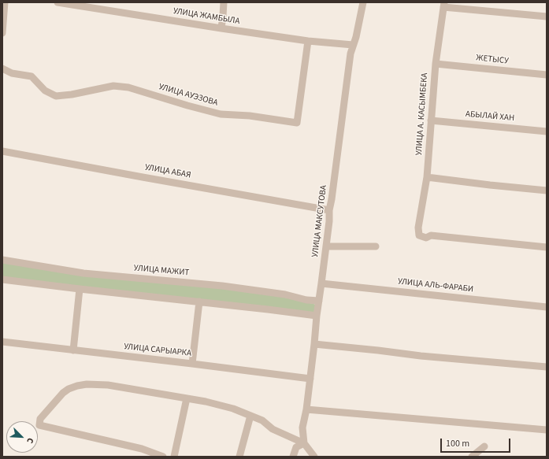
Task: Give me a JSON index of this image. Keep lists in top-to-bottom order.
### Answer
{
  "streets": {
    "street": [
      "УЛИЦА ЖАМБЫЛА",
      "ЖЕТЫСУ",
      "УЛИЦА АУЭЗОВА",
      "УЛИЦА А. КАСЫМБЕКА",
      "АБЫЛАЙ ХАН",
      "УЛИЦА АБАЯ",
      "УЛИЦА МАКСУТОВА",
      "УЛИЦА МАЖИТ",
      "УЛИЦА АЛЬ-ФАРАБИ",
      "УЛИЦА САРЫАРКА"
    ]
  },
  "crossings": [
    ["УЛИЦА ЖАМБЫЛА", "УЛИЦА АУЭЗОВА"],
    ["УЛИЦА ЖАМБЫЛА", "УЛИЦА МАКСУТОВА"],
    ["ЖЕТЫСУ", "УЛИЦА А. КАСЫМБЕКА"],
    ["УЛИЦА А. КАСЫМБЕКА", "АБЫЛАЙ ХАН"],
    ["УЛИЦА АБАЯ", "УЛИЦА МАКСУТОВА"],
    ["УЛИЦА МАКСУТОВА", "УЛИЦА МАЖИТ"],
    ["УЛИЦА МАКСУТОВА", "УЛИЦА АЛЬ-ФАРАБИ"],
    ["УЛИЦА МАКСУТОВА", "УЛИЦА САРЫАРКА"]
  ],
  "scale_bar": "100 m",
  "north": "bottom right"
}
